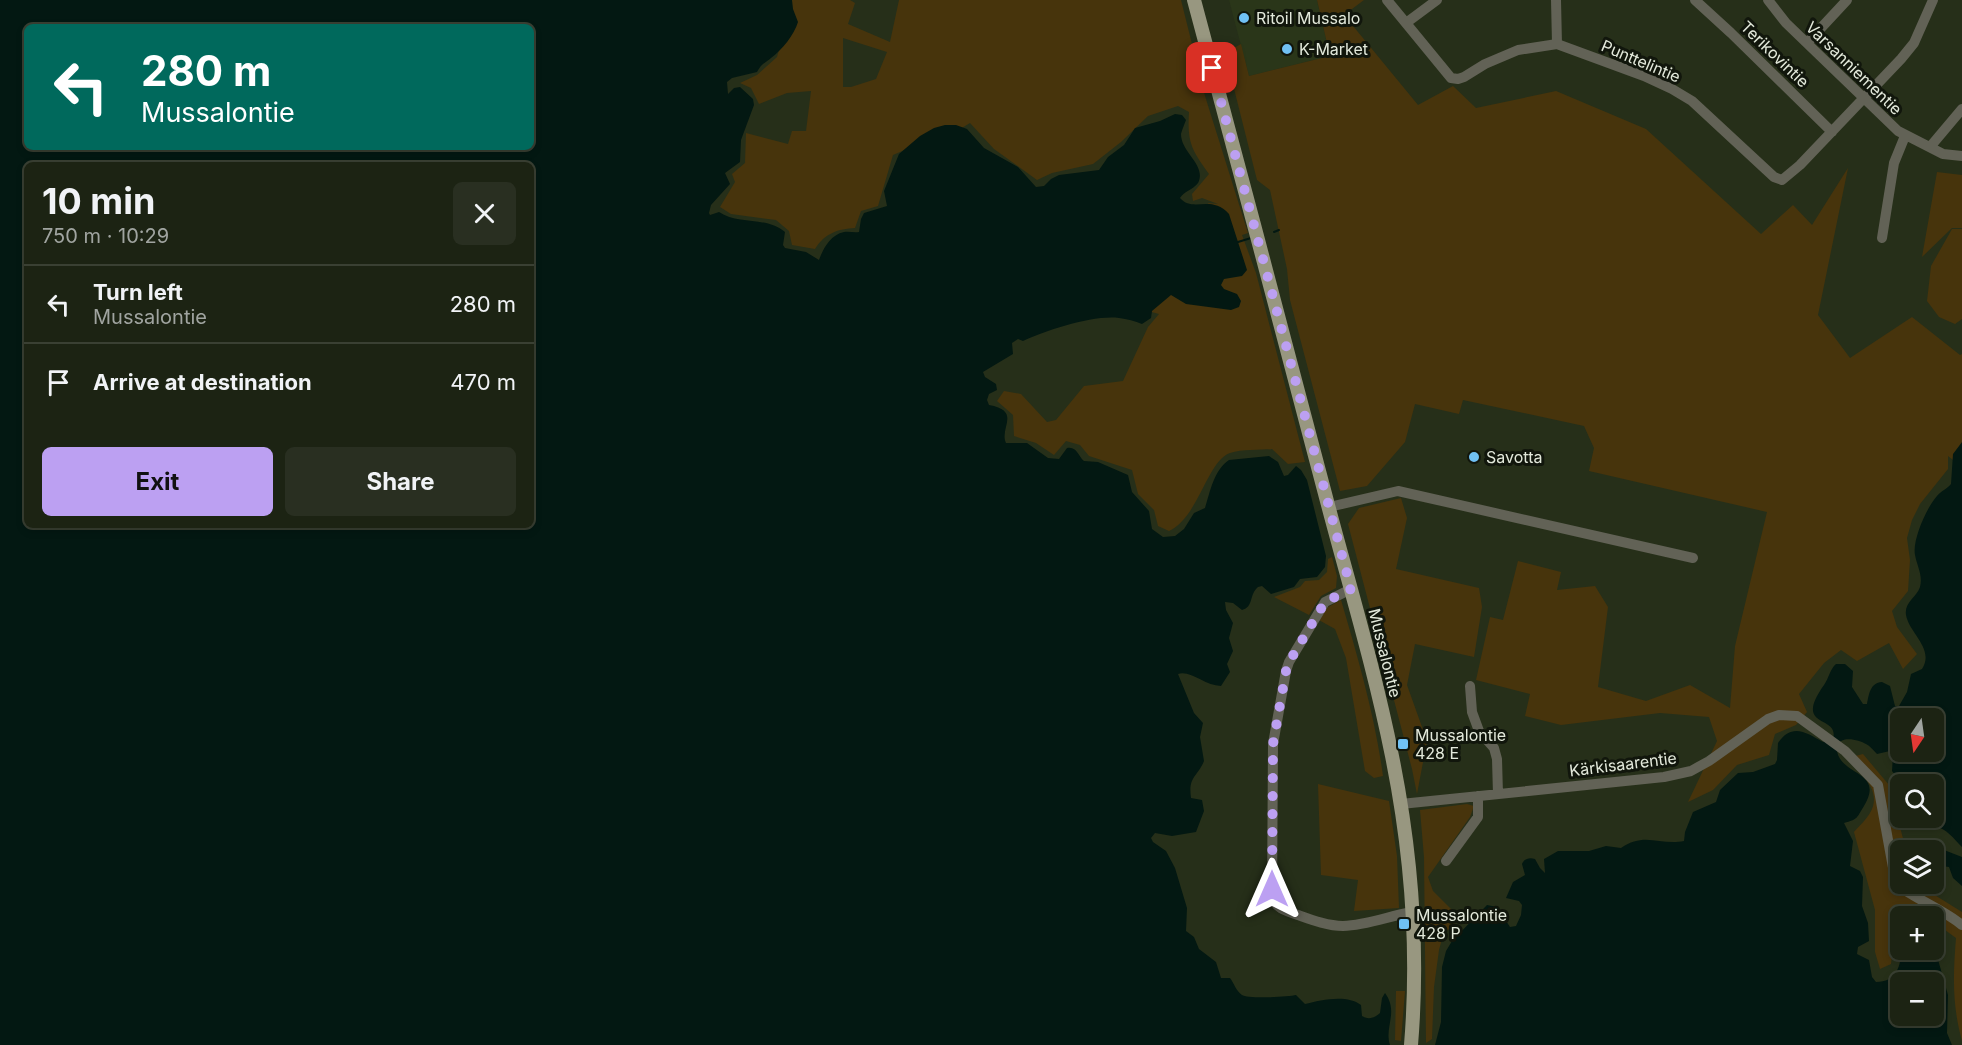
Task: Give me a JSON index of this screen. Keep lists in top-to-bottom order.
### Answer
{
  "streets": {
    "main road": ["Mussalontie"],
    "street": [
      "Terikovintie",
      "Punttelintie",
      "Varsanniementie",
      "Kärkisaarentie"
    ]
  },
  "crossings": [
    ["Terikovintie", "Punttelintie"],
    ["Punttelintie", "Varsanniementie"],
    ["Mussalontie", "Kärkisaarentie"]
  ],
  "places": {
    "other": ["Ritoil Mussalo", "K-Market", "Savotta"],
    "transit": ["Mussalontie 428 E", "Mussalontie 428 P"]
  },
  "north": "bottom",
  "page": {
    "turn": ["280 m", "Mussalontie"],
    "heading": ["10 min", "750 m · 10:29"],
    "list": [
      {
        "name": "Turn left",
        "note": "Mussalontie",
        "value": "280 m"
      },
      {
        "name": "Arrive at destination",
        "value": "470 m"
      }
    ],
    "buttons": ["Exit", "Share"],
    "map_buttons": ["+", "−"]
  }
}
